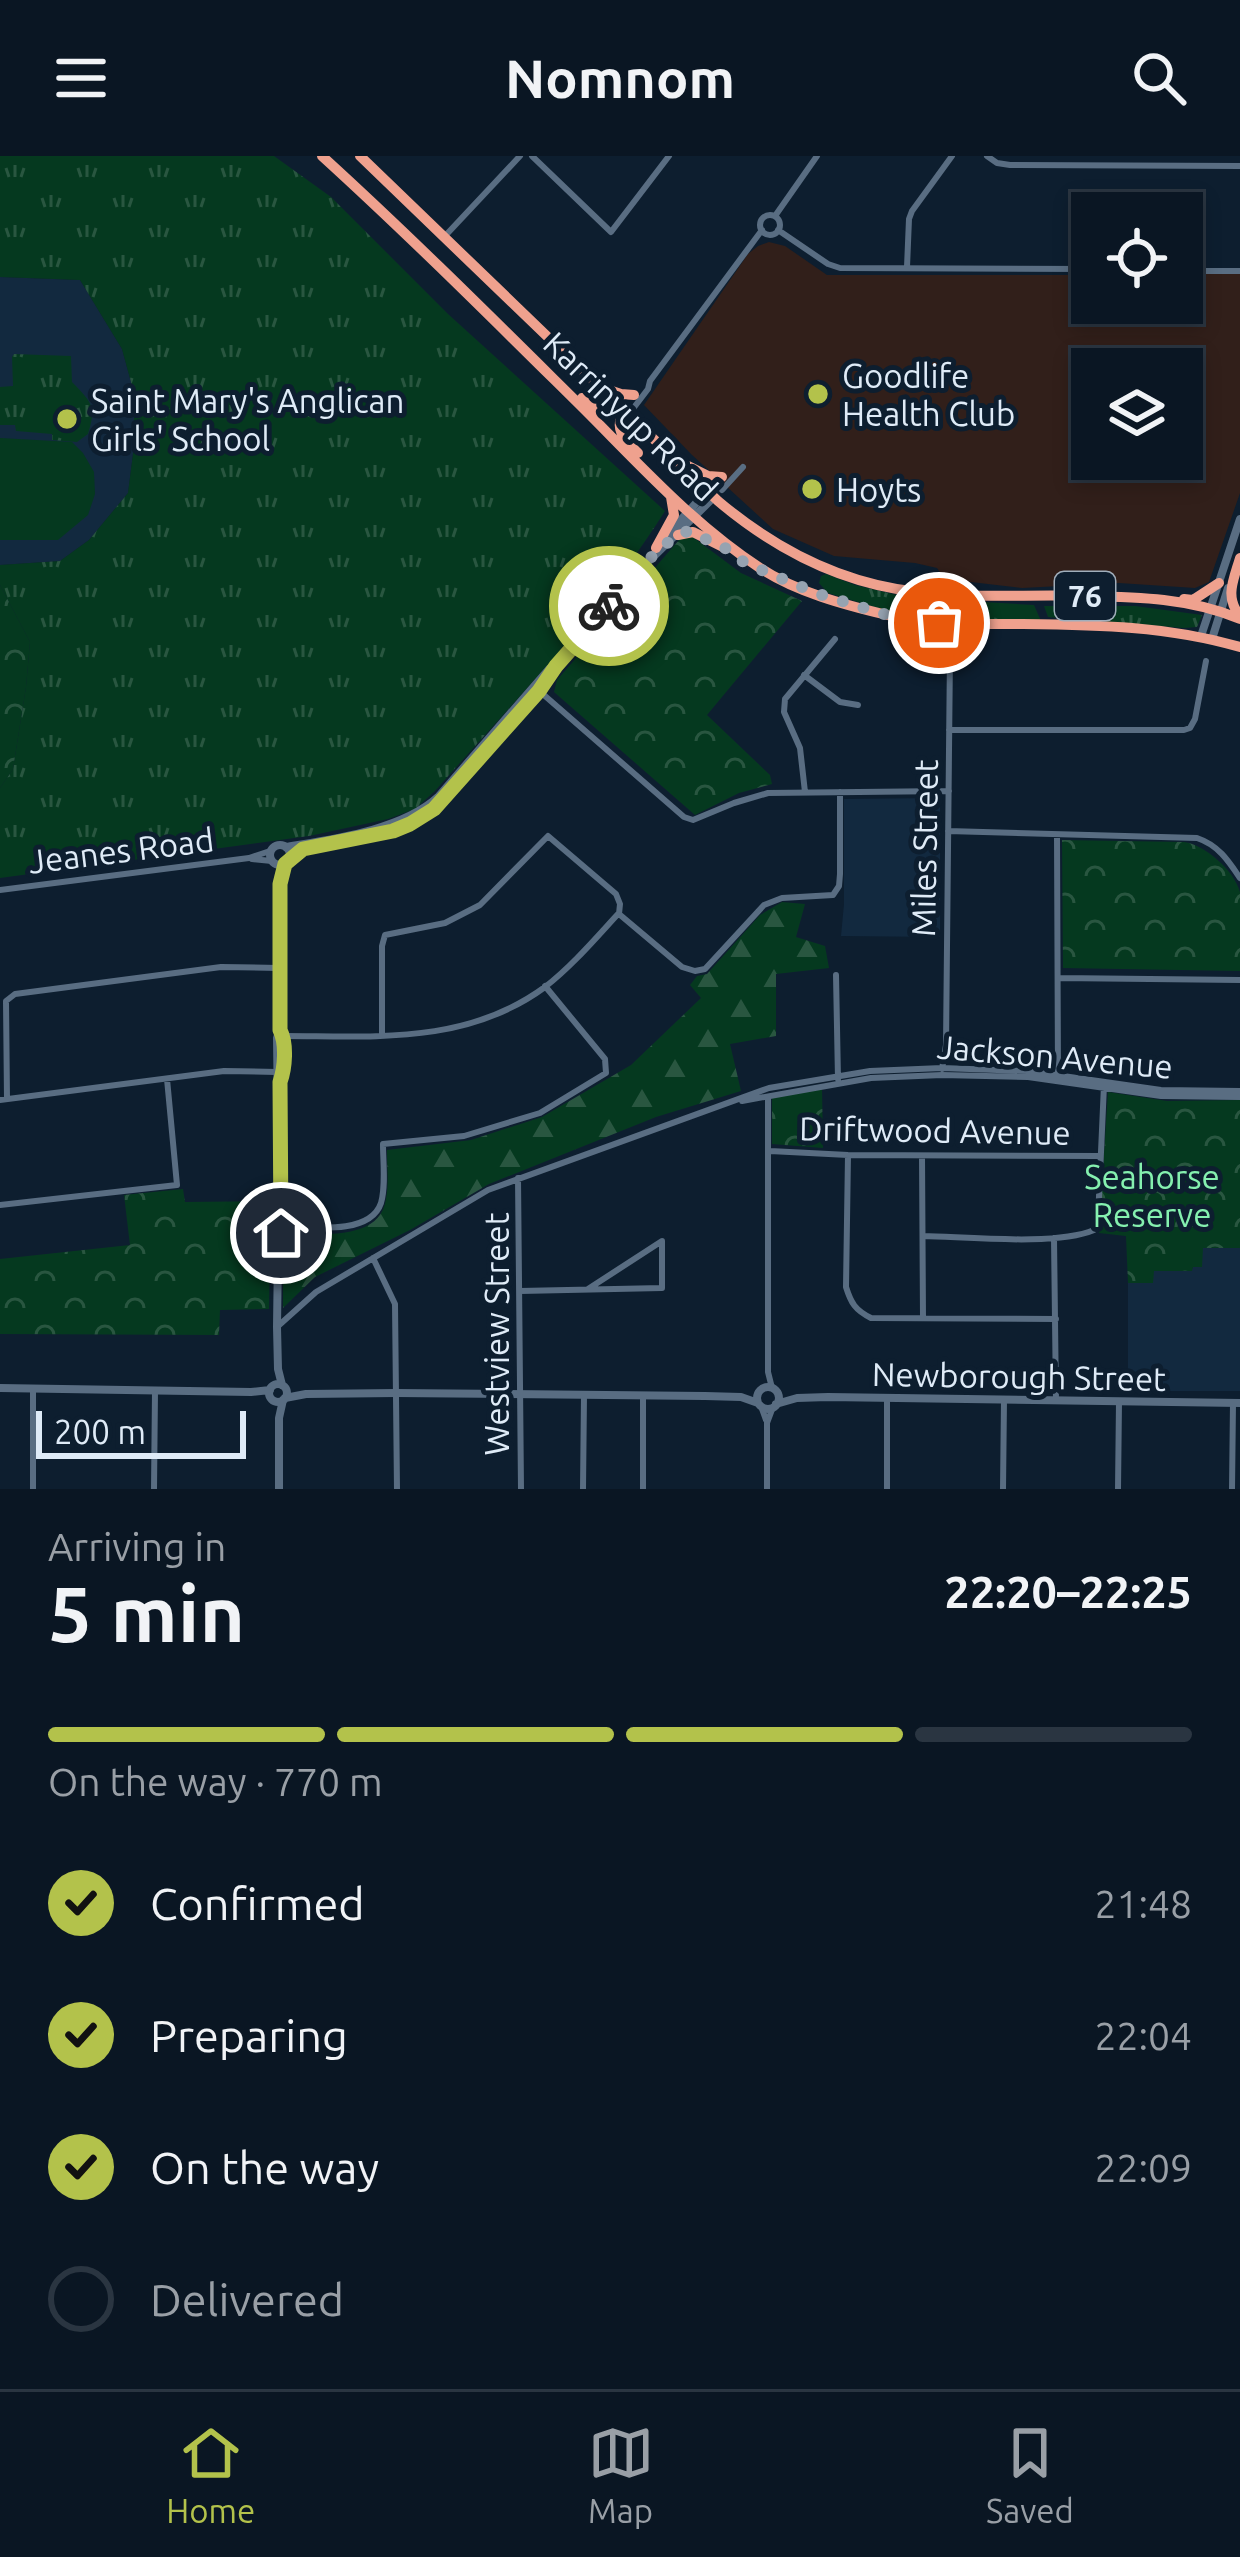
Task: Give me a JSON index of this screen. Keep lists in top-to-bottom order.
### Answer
{
  "streets": {
    "highway": ["Karrinyup Road", "76"],
    "street": [
      "Miles Street",
      "Jeanes Road",
      "Jackson Avenue",
      "Driftwood Avenue",
      "Westview Street",
      "Newborough Street"
    ]
  },
  "crossings": [
    ["Karrinyup Road", "Miles Street"],
    ["Karrinyup Road", "Jeanes Road"],
    ["Miles Street", "Jackson Avenue"],
    ["Jackson Avenue", "Westview Street"],
    ["Westview Street", "Newborough Street"]
  ],
  "parks": ["Seahorse Reserve"],
  "places": ["Goodlife Health Club", "Saint Mary's Anglican Girls' School", "Hoyts"],
  "scale_bar": "200 m",
  "page": {
    "header": "Nomnom",
    "scale": "200 m",
    "heading": ["5 min", "Arriving in", "22:20–22:25"],
    "bar": "On the way · 770 m",
    "list": [
      ["Confirmed", "21:48"],
      ["Preparing", "22:04"],
      ["On the way", "22:09"],
      "Delivered"
    ],
    "tabs": ["Home", "Map", "Saved"]
  }
}
